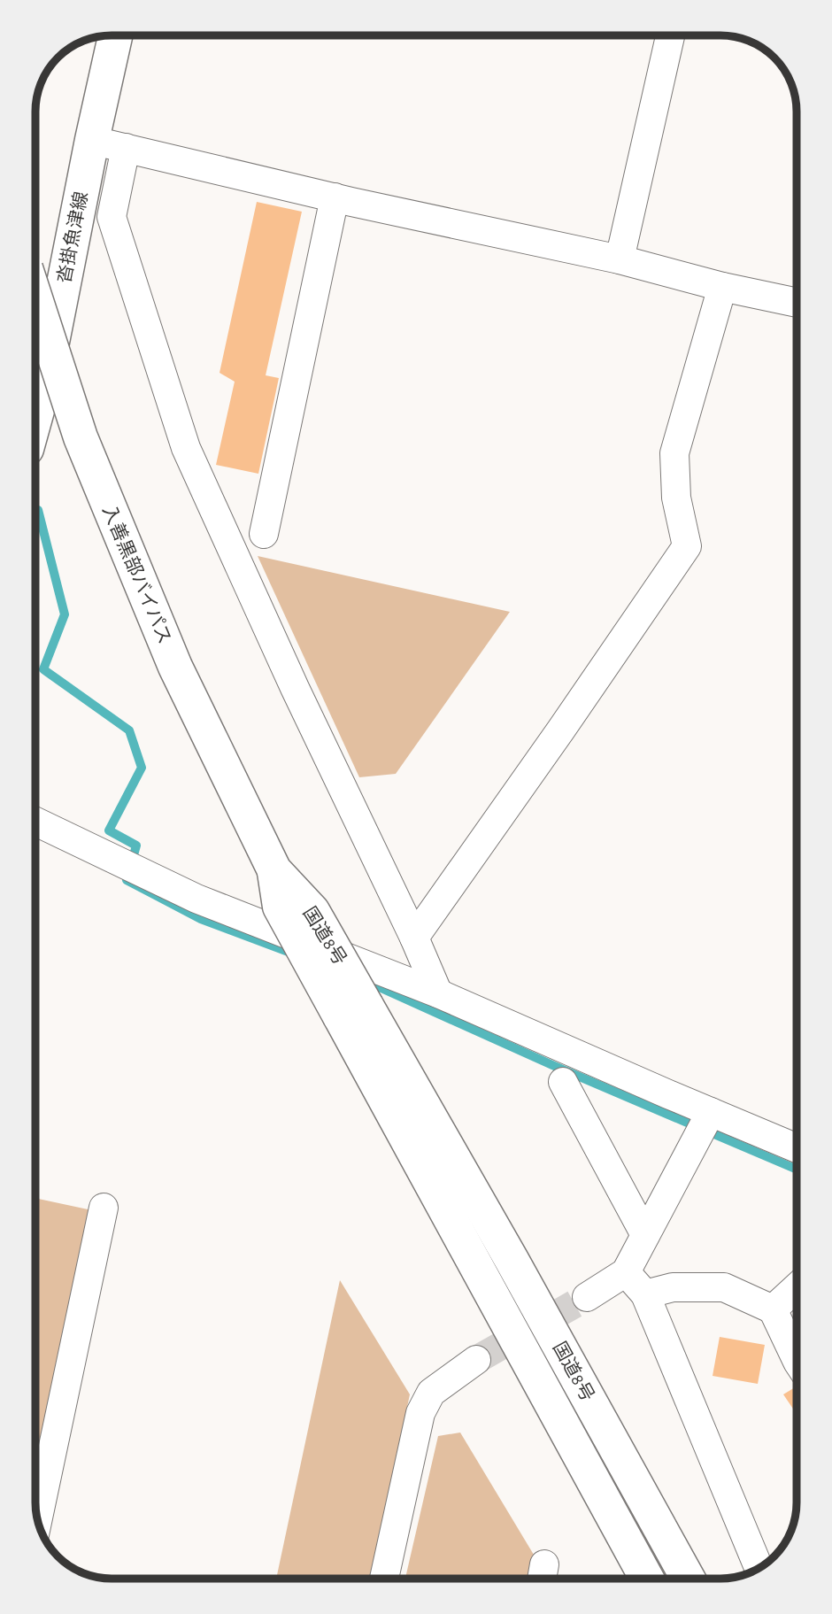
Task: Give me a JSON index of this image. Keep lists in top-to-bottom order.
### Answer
{
  "streets": {
    "main road": ["沓掛魚津線", "入善黒部バイパス", "国道8号"]
  },
  "crossings": [
    ["入善黒部バイパス", "国道8号"]
  ]
}
